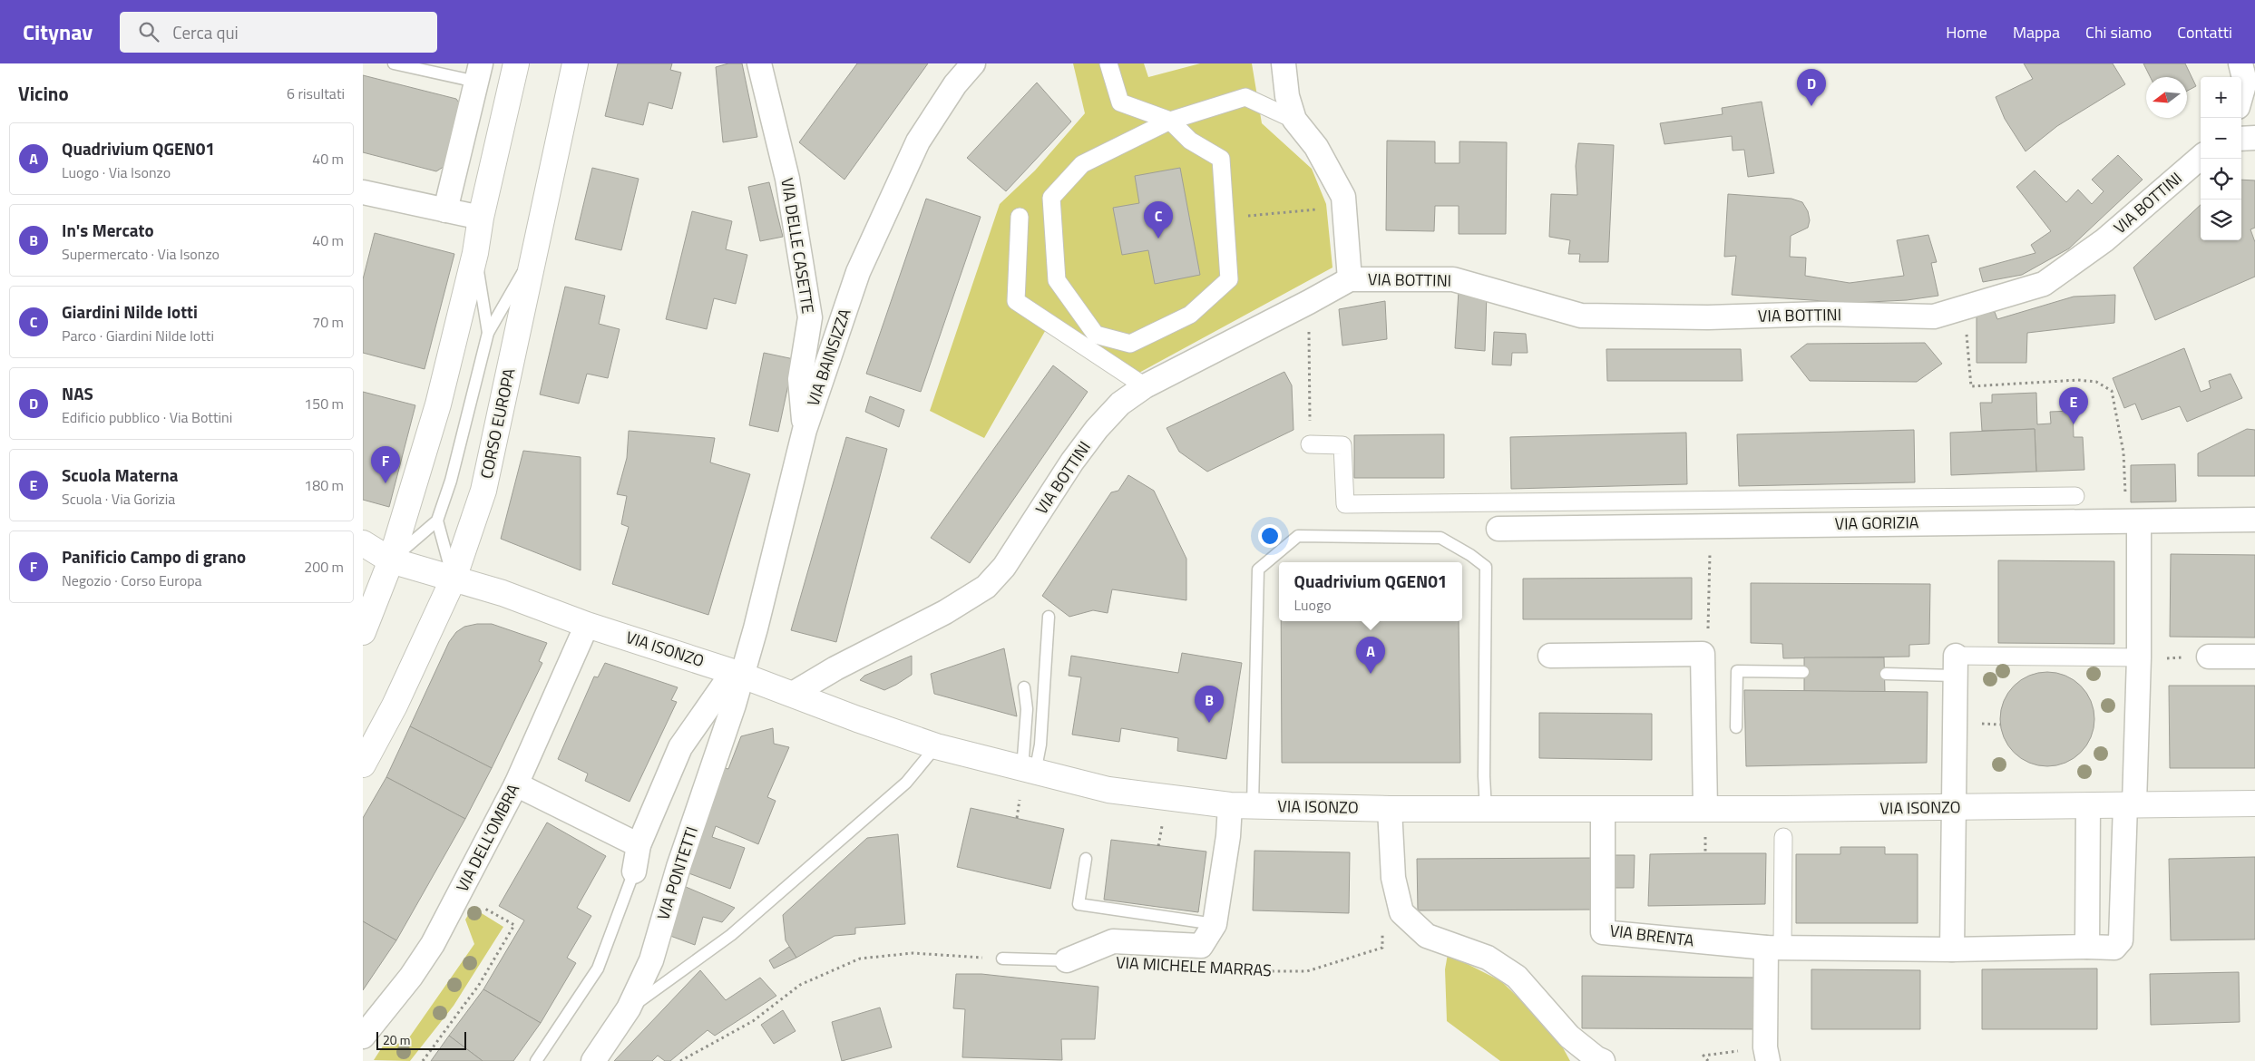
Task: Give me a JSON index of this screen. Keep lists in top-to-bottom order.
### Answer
{
  "streets": {
    "main road": ["CORSO EUROPA", "VIA ISONZO"],
    "street": [
      "VIA BOTTINI",
      "VIA DELLE CASETTE",
      "VIA BAINSIZZA",
      "VIA GORIZIA",
      "VIA DELL'OMBRA",
      "VIA PONTETTI",
      "VIA BRENTA"
    ],
    "path": ["VIA MICHELE MARRAS"]
  },
  "crossings": [
    ["VIA BOTTINI", "VIA ISONZO"],
    ["VIA DELLE CASETTE", "VIA BAINSIZZA"],
    ["VIA BAINSIZZA", "VIA ISONZO"],
    ["VIA BAINSIZZA", "VIA PONTETTI"],
    ["CORSO EUROPA", "VIA ISONZO"],
    ["VIA ISONZO", "VIA DELL'OMBRA"],
    ["VIA ISONZO", "VIA PONTETTI"],
    ["VIA ISONZO", "VIA BRENTA"]
  ],
  "scale_bar": "20 m",
  "north": "left",
  "page": {
    "header": "Citynav",
    "search": "Cerca qui",
    "nav": [
      "Home",
      "Mappa",
      "Chi siamo",
      "Contatti"
    ],
    "heading": ["Vicino", "6 risultati"],
    "pins": [
      "D",
      "C",
      "E",
      "F",
      "A",
      "B"
    ],
    "map_buttons": ["+", "−"],
    "list": [
      {
        "mark": "A",
        "name": "Quadrivium QGEN01",
        "note": "Luogo · Via Isonzo",
        "value": "40 m"
      },
      {
        "mark": "B",
        "name": "In's Mercato",
        "note": "Supermercato · Via Isonzo",
        "value": "40 m"
      },
      {
        "mark": "C",
        "name": "Giardini Nilde Iotti",
        "note": "Parco · Giardini Nilde Iotti",
        "value": "70 m"
      },
      {
        "mark": "D",
        "name": "NAS",
        "note": "Edificio pubblico · Via Bottini",
        "value": "150 m"
      },
      {
        "mark": "E",
        "name": "Scuola Materna",
        "note": "Scuola · Via Gorizia",
        "value": "180 m"
      },
      {
        "mark": "F",
        "name": "Panificio Campo di grano",
        "note": "Negozio · Corso Europa",
        "value": "200 m"
      }
    ],
    "popup": ["Quadrivium QGEN01", "Luogo"],
    "scale": "20 m"
  }
}
